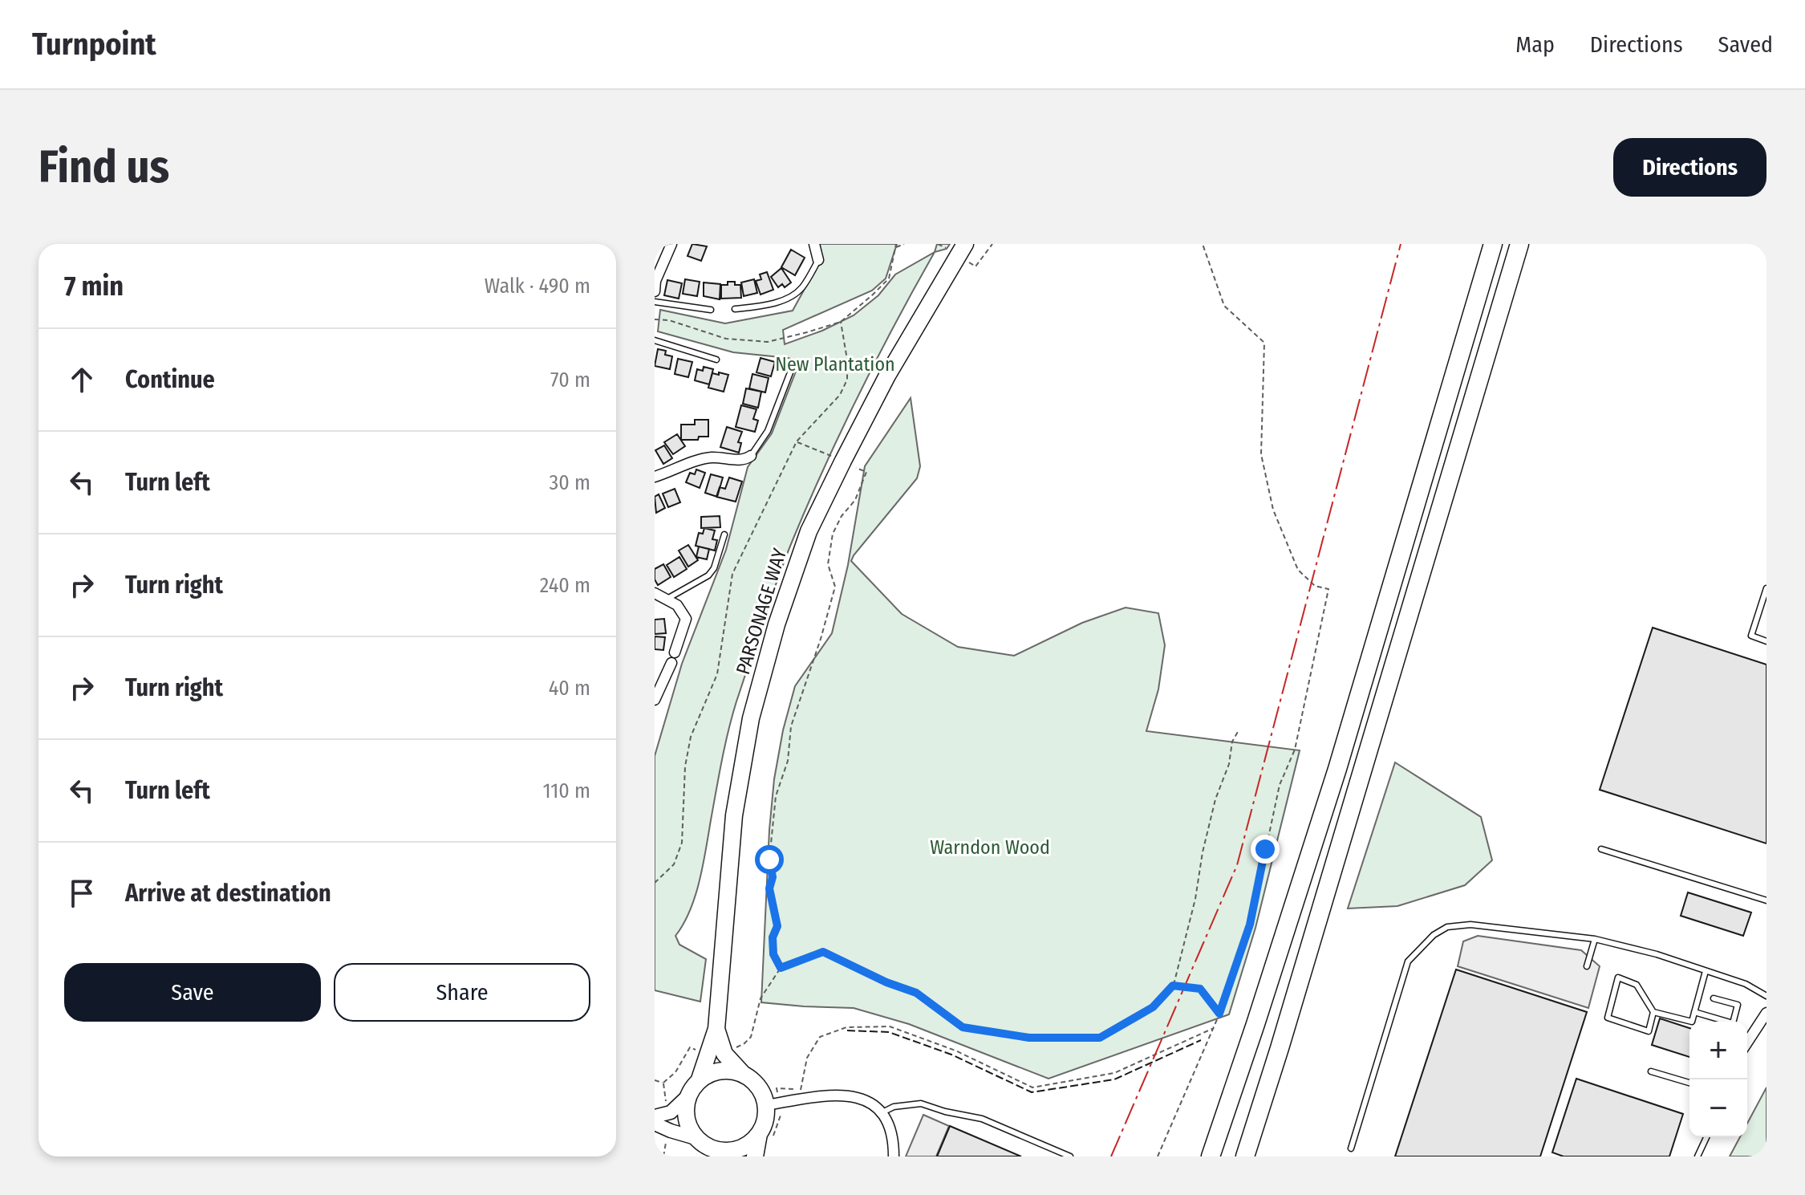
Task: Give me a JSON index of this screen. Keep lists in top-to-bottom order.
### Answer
{
  "streets": {
    "main road": ["PARSONAGE WAY"]
  },
  "parks": ["New Plantation", "Warndon Wood"],
  "page": {
    "header": "Turnpoint",
    "nav": ["Map", "Directions", "Saved"],
    "buttons": [
      "Directions",
      ["Save", "Share"]
    ],
    "title": "Find us",
    "heading": ["7 min", "Walk · 490 m"],
    "list": [
      ["Continue", "70 m"],
      ["Turn left", "30 m"],
      ["Turn right", "240 m"],
      ["Turn right", "40 m"],
      ["Turn left", "110 m"],
      "Arrive at destination"
    ],
    "map_buttons": ["+", "−"]
  }
}
